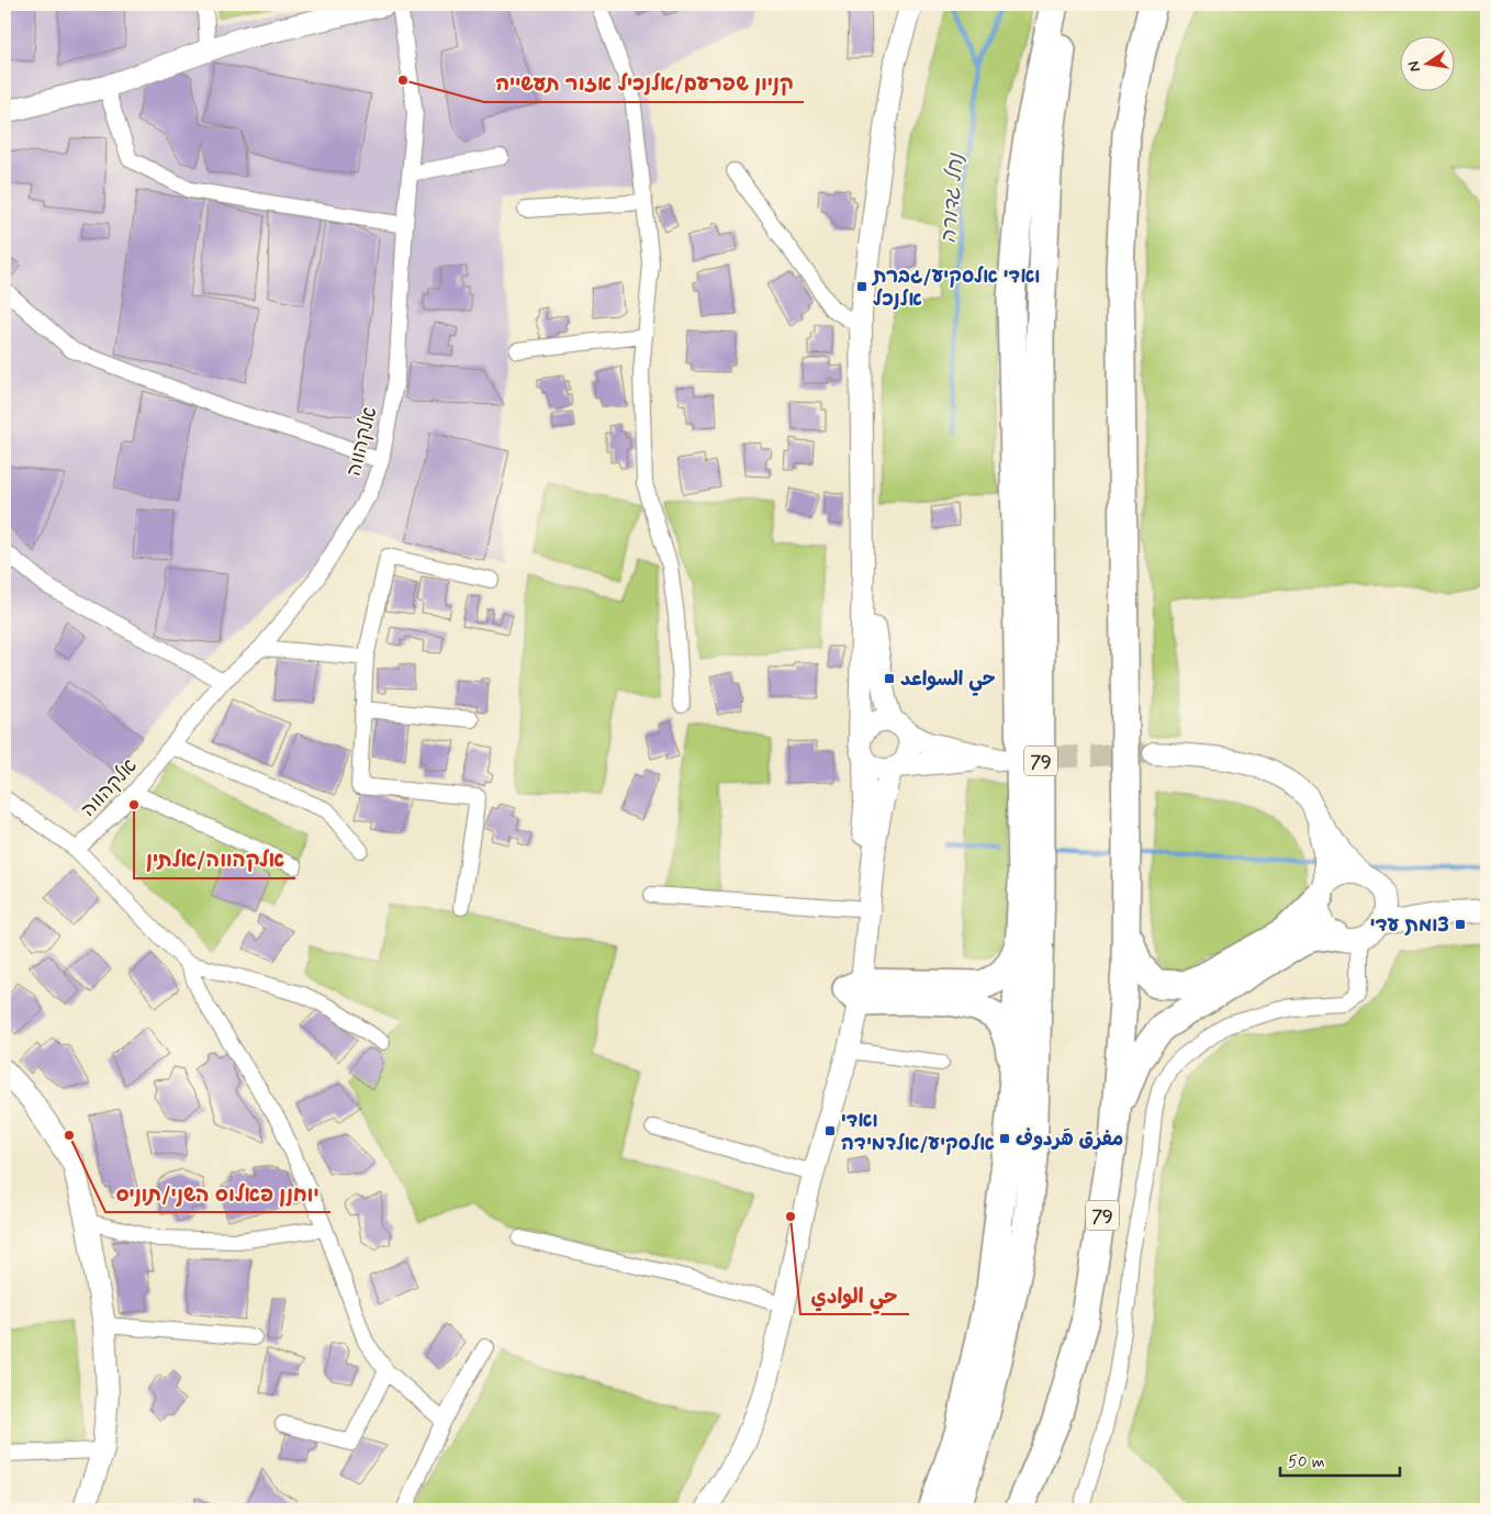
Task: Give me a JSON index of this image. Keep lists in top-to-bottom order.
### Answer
{
  "streets": {
    "highway": ["79"],
    "street": ["אלקהווה"]
  },
  "water": ["נחל גדורה"],
  "places": {
    "other": [
      "קניון שפרעם/אלנכיל אזור תעשייה",
      "אלקהווה/אלתין",
      "יוחנן פאלוס השני/תוניס",
      "حي الوادي"
    ],
    "transit": [
      "ואדי אלסקיע/גברת אלנכל",
      "حي السواعد",
      "צומת עדי",
      "ואדי אלסקיע/אלדמידה",
      "مفرق هَردوف"
    ]
  },
  "scale_bar": "50 m",
  "north": "left"
}
